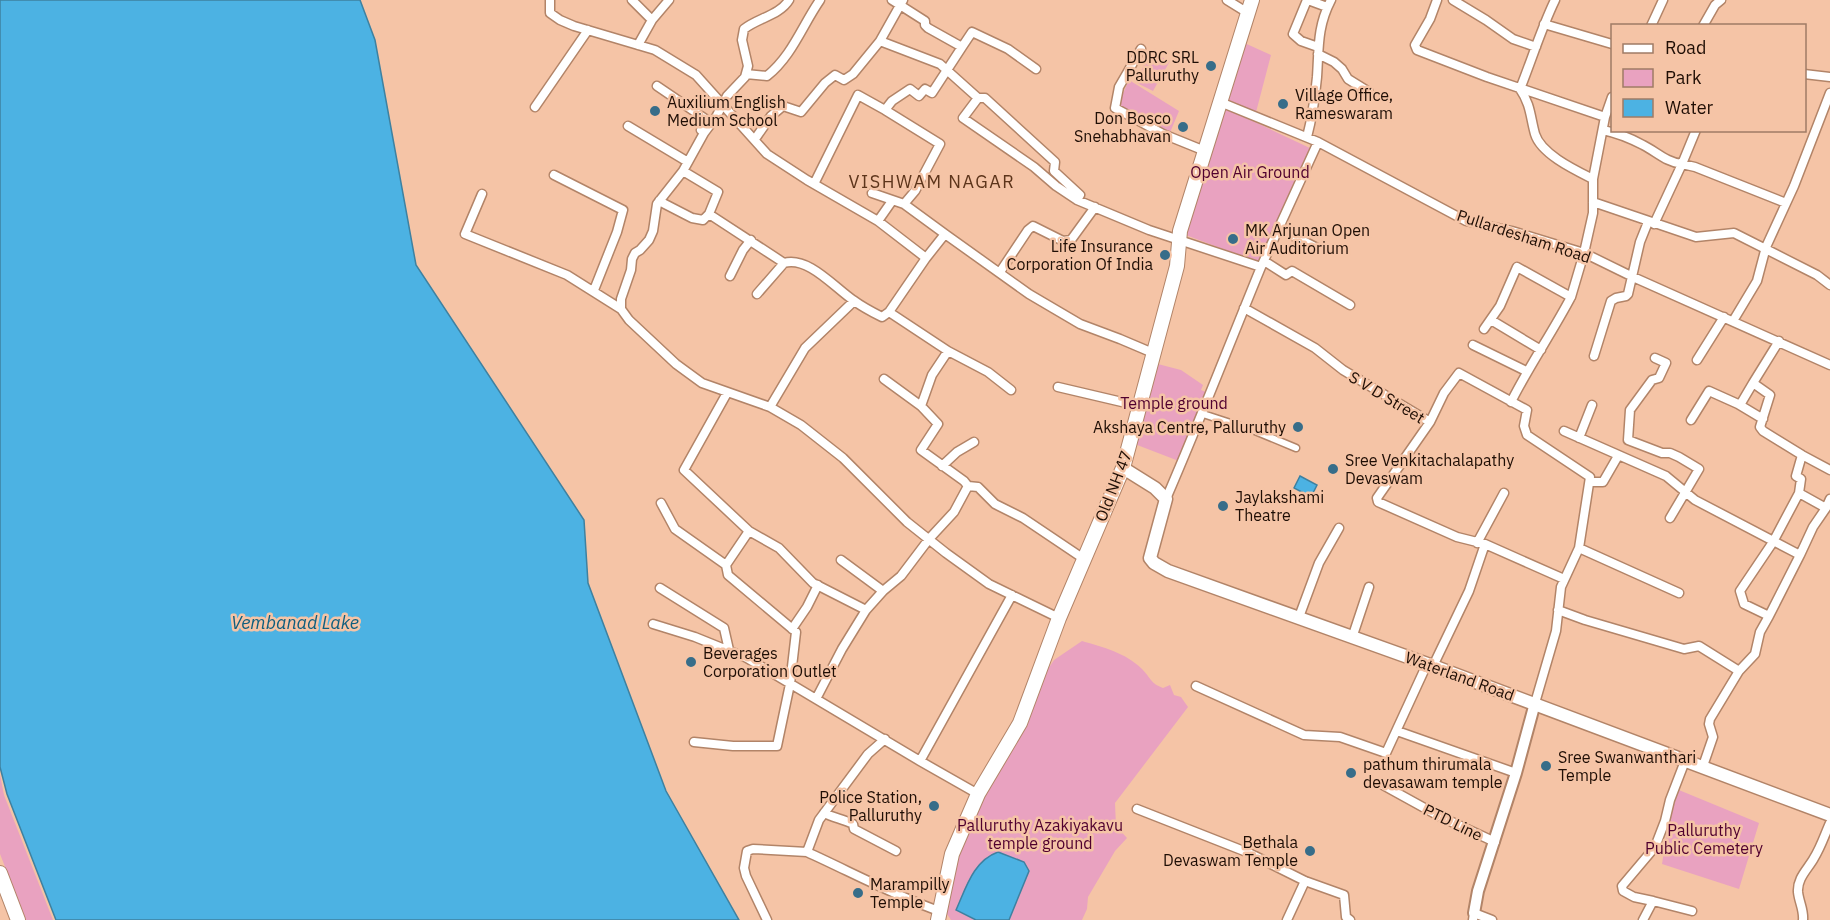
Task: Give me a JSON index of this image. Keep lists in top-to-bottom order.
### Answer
{
  "streets": {
    "main road": ["Old NH 47", "Waterland Road"],
    "street": ["Pullardesham Road", "S V D Street", "PTD Line"]
  },
  "crossings": [
    ["Pullardesham Road", "Old NH 47"]
  ],
  "districts": ["VISHWAM NAGAR"],
  "water": ["Vembanad Lake"],
  "parks": [
    "Open Air Ground",
    "Temple ground",
    "Palluruthy Azakiyakavu temple ground",
    "Palluruthy Public Cemetery"
  ],
  "places": [
    "DDRC SRL Palluruthy",
    "Village Office, Rameswaram",
    "Auxilium English Medium School",
    "Don Bosco Snehabhavan",
    "MK Arjunan Open Air Auditorium",
    "Life Insurance Corporation Of India",
    "Akshaya Centre, Palluruthy",
    "Sree Venkitachalapathy Devaswam",
    "Jaylakshami Theatre",
    "Beverages Corporation Outlet",
    "Sree Swanwanthari Temple",
    "pathum thirumala devasawam temple",
    "Police Station, Palluruthy",
    "Bethala Devaswam Temple",
    "Marampilly Temple"
  ],
  "legend": ["Road", "Park", "Water"]
}
